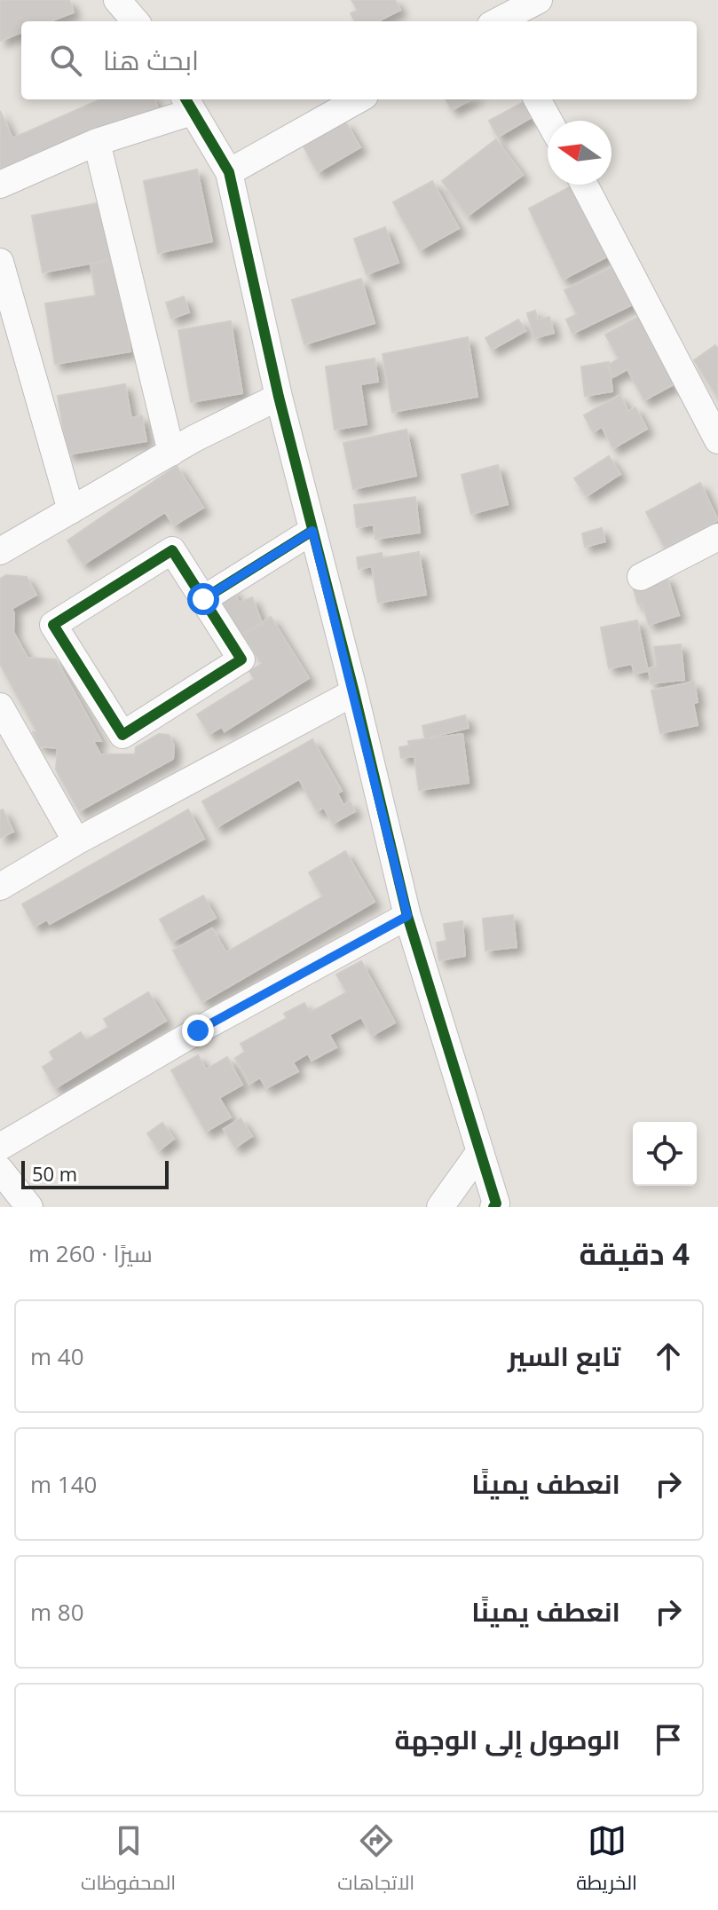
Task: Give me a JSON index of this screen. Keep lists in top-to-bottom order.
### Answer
{
  "scale_bar": "50 m",
  "north": "left",
  "page": {
    "search": "ابحث هنا",
    "scale": "50 m",
    "heading": ["4 دقيقة", "سيرًا · 260 m"],
    "list": [
      ["تابع السير", "40 m"],
      ["انعطف يمينًا", "140 m"],
      ["انعطف يمينًا", "80 m"],
      "الوصول إلى الوجهة"
    ],
    "nav": ["الخريطة", "الاتجاهات", "المحفوظات"]
  }
}
